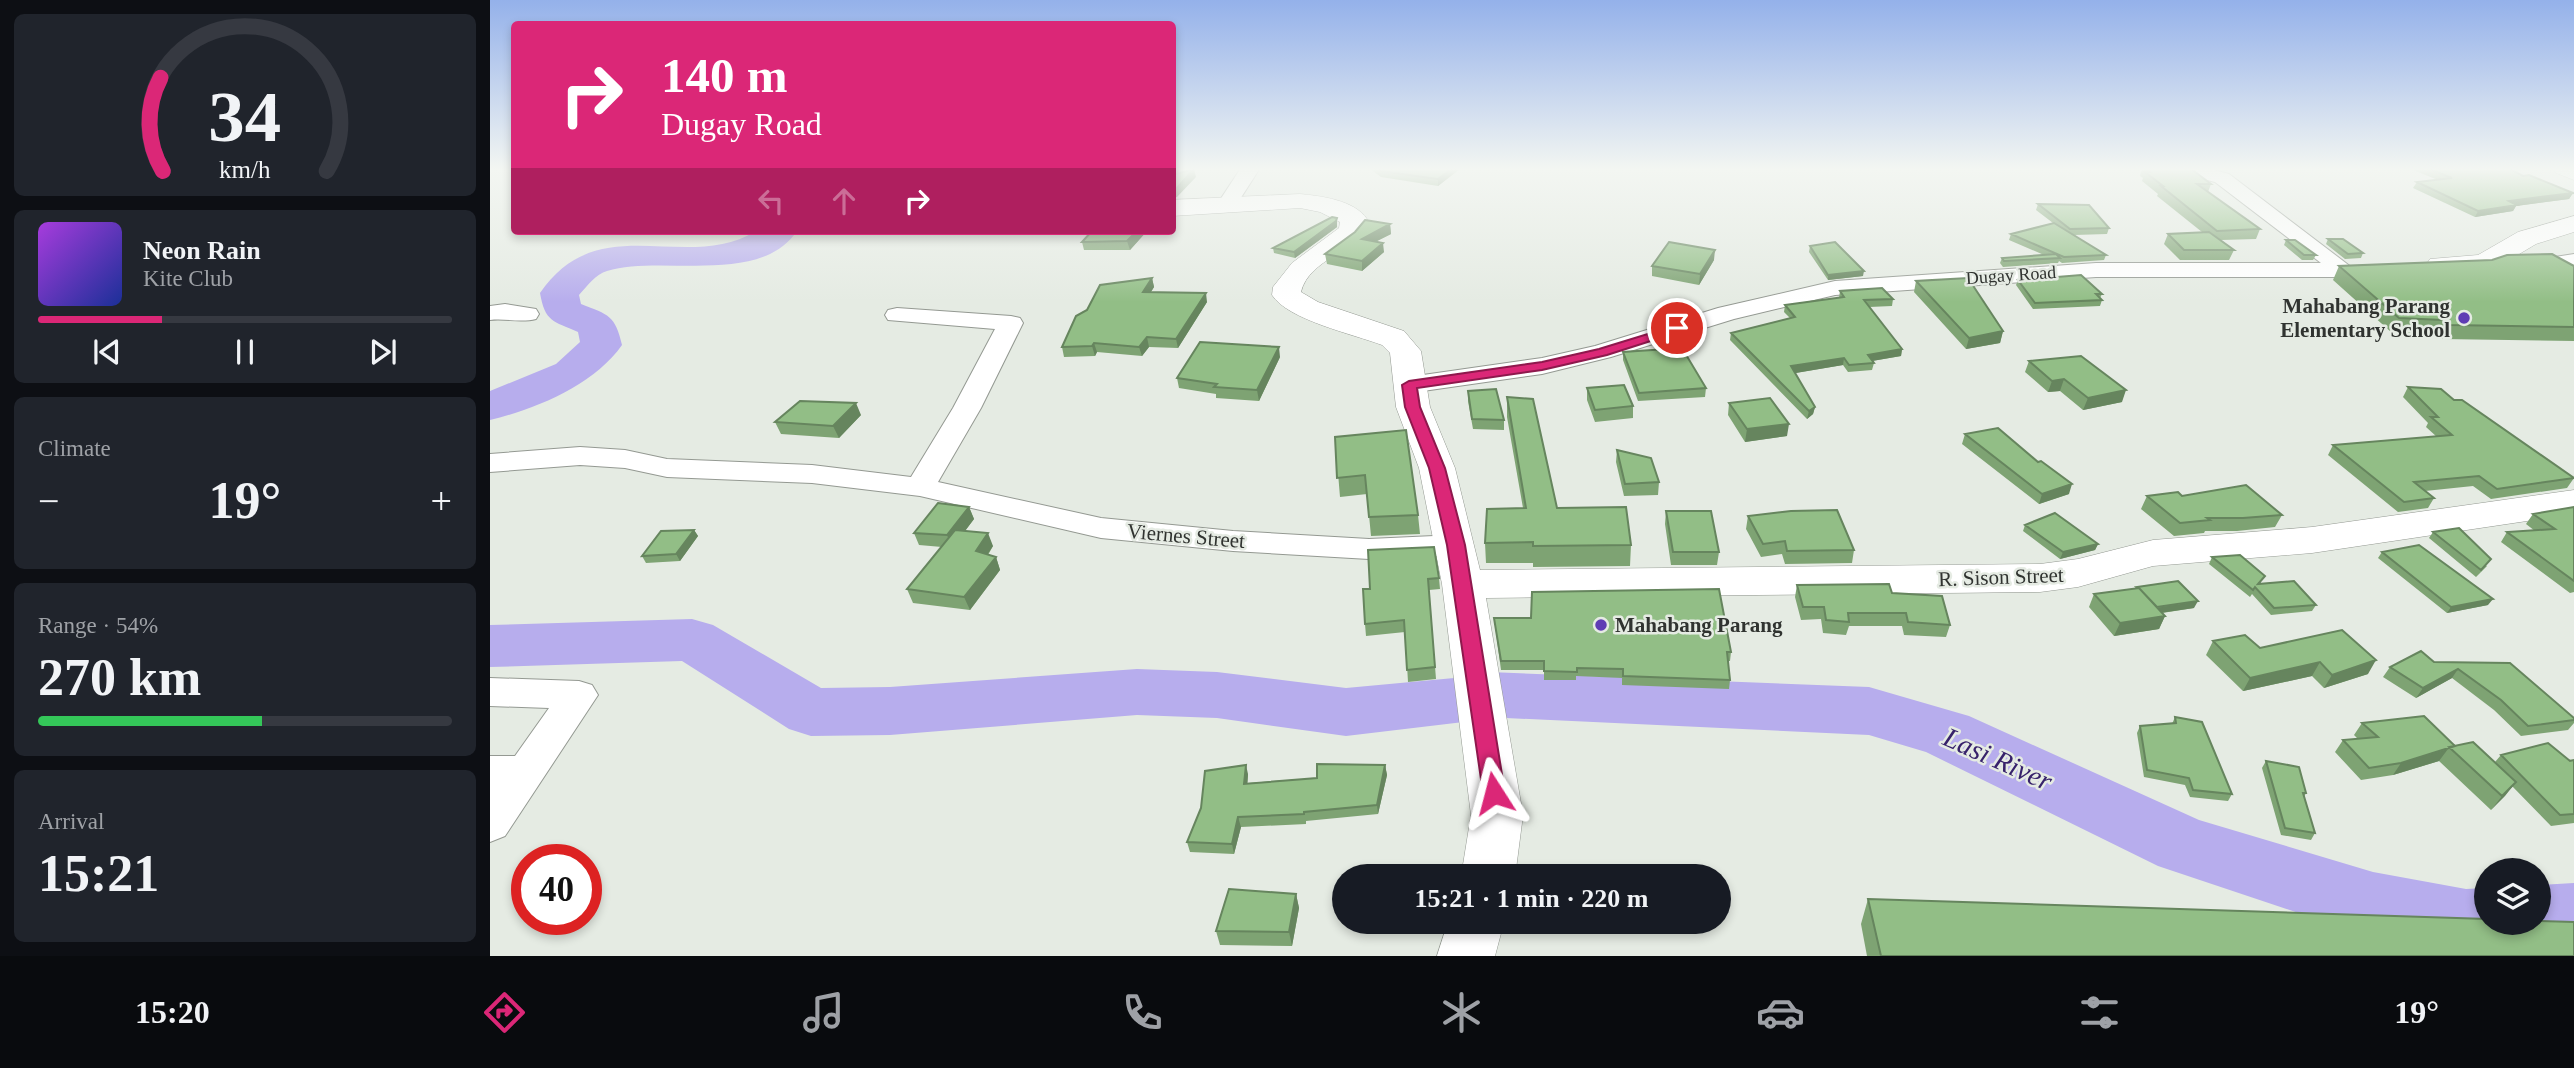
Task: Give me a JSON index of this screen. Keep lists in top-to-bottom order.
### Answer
{
  "streets": {
    "street": ["Dugay Road", "Viernes Street", "R. Sison Street"]
  },
  "crossings": [
    ["Viernes Street", "R. Sison Street"]
  ],
  "water": ["Lasi River"],
  "places": ["Mahabang Parang Elementary School", "Mahabang Parang"],
  "page": {
    "turn": ["140 m", "Dugay Road"],
    "song": ["Neon Rain", "Kite Club"],
    "tile": [
      "Climate",
      ["Range · 54%", "270 km"],
      ["Arrival", "15:21"]
    ],
    "heat": ["−", "19°", "+"],
    "limit": "40",
    "trip": "15:21 · 1 min · 220 m",
    "tabs": ["15:20", "19°"],
    "gauge": ["34", "km/h"]
  }
}
